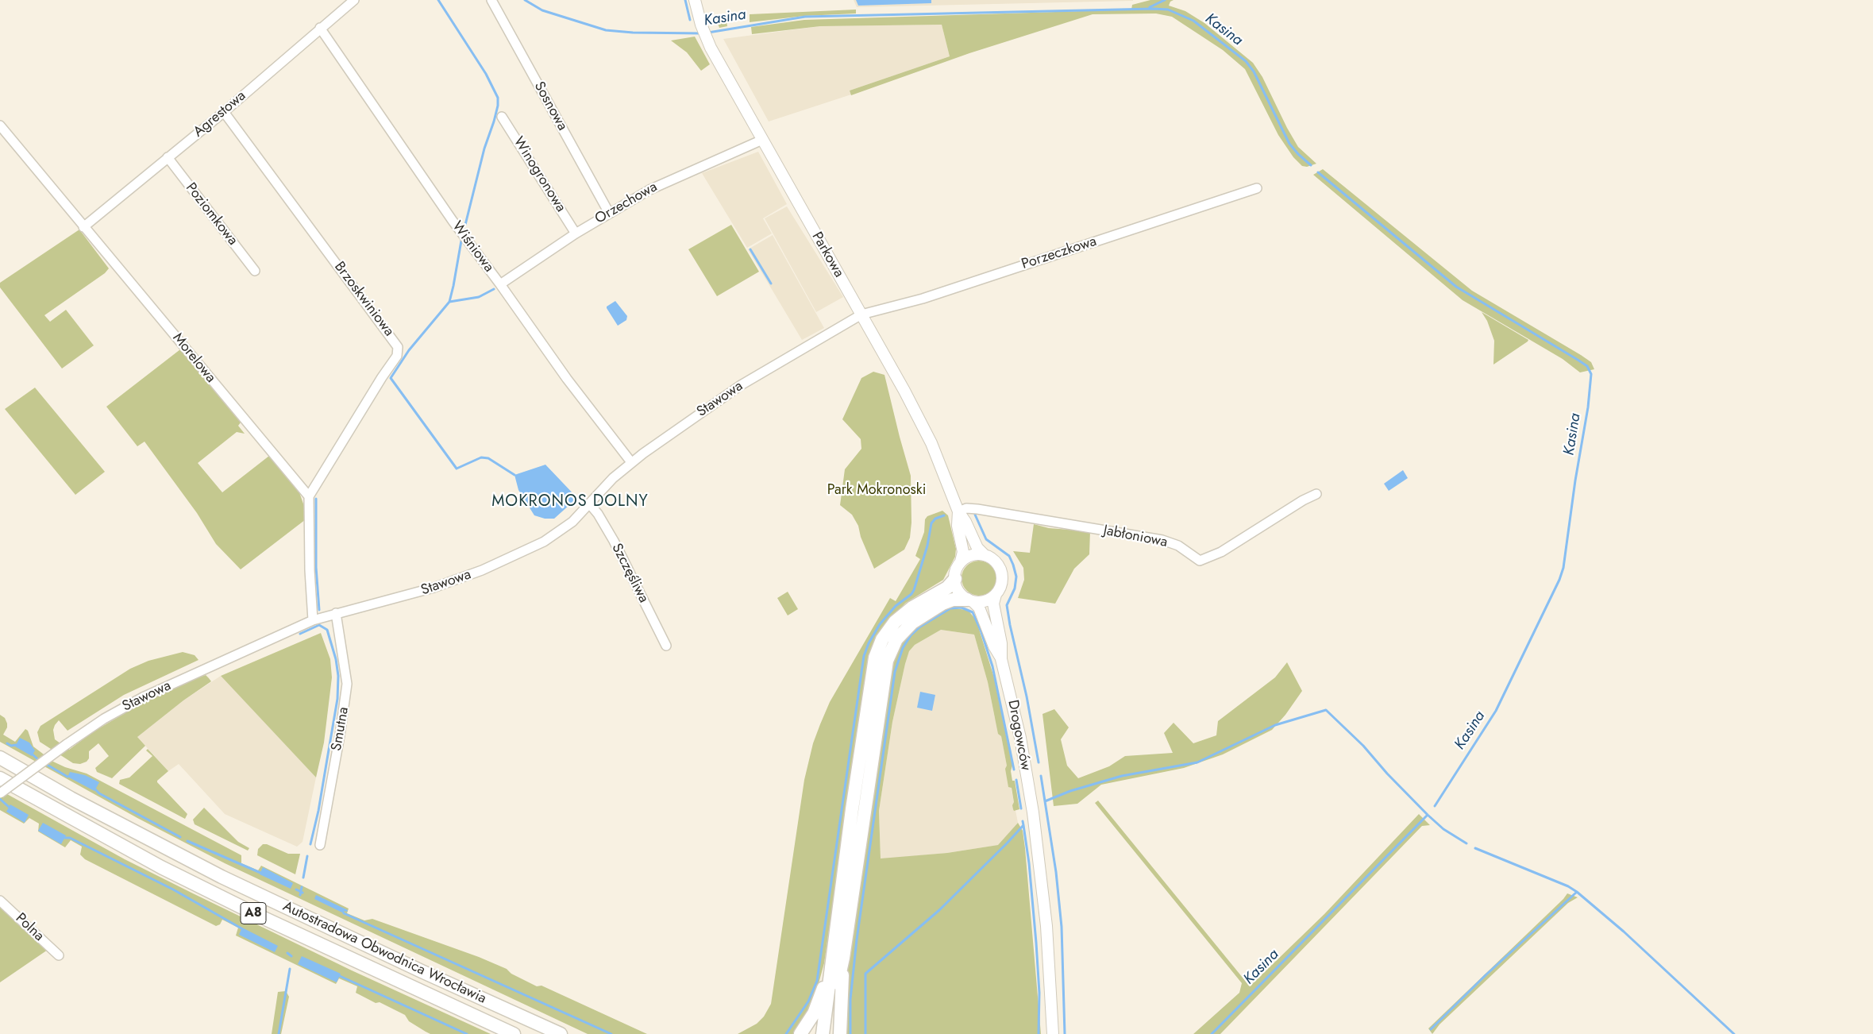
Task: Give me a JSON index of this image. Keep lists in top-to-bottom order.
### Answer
{
  "streets": {
    "highway": ["A8", "Autostradowa Obwodnica Wrocławia"],
    "main road": ["Parkowa", "Drogowców"],
    "street": [
      "Sosnowa",
      "Agrestowa",
      "Winogronowa",
      "Orzechowa",
      "Poziomkowa",
      "Wiśniowa",
      "Porzeczkowa",
      "Brzoskwiniowa",
      "Morelowa",
      "Stawowa",
      "Jabłoniowa",
      "Szczęśliwa",
      "Smutna",
      "Polna"
    ]
  },
  "crossings": [
    ["Sosnowa", "Orzechowa"],
    ["Agrestowa", "Poziomkowa"],
    ["Agrestowa", "Wiśniowa"],
    ["Agrestowa", "Brzoskwiniowa"],
    ["Agrestowa", "Morelowa"],
    ["Winogronowa", "Orzechowa"],
    ["Orzechowa", "Wiśniowa"],
    ["Orzechowa", "Parkowa"],
    ["Wiśniowa", "Stawowa"],
    ["Porzeczkowa", "Parkowa"],
    ["Porzeczkowa", "Stawowa"],
    ["Parkowa", "Stawowa"],
    ["Parkowa", "Jabłoniowa"],
    ["Parkowa", "Drogowców"],
    ["Brzoskwiniowa", "Morelowa"],
    ["Stawowa", "Szczęśliwa"],
    ["Stawowa", "Smutna"]
  ],
  "districts": ["MOKRONOS DOLNY"],
  "water": ["Kasina"],
  "parks": ["Park Mokronoski"]
}
